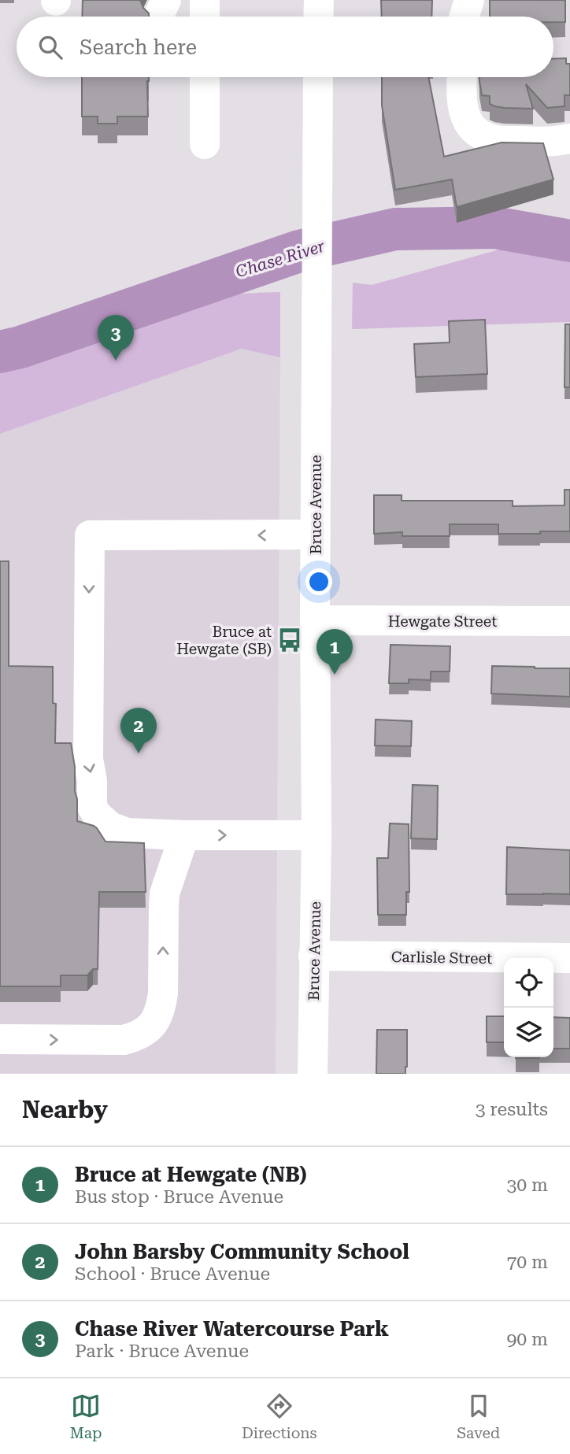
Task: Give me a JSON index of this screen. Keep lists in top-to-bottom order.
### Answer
{
  "streets": {
    "street": ["Bruce Avenue", "Hewgate Street", "Carlisle Street"]
  },
  "crossings": [
    ["Bruce Avenue", "Hewgate Street"],
    ["Bruce Avenue", "Carlisle Street"]
  ],
  "water": ["Chase River"],
  "places": {
    "bus stop": ["Bruce at Hewgate (SB)"]
  },
  "page": {
    "search": "Search here",
    "pins": ["3", "1", "2"],
    "heading": ["Nearby", "3 results"],
    "list": [
      {
        "mark": "1",
        "name": "Bruce at Hewgate (NB)",
        "note": "Bus stop · Bruce Avenue",
        "value": "30 m"
      },
      {
        "mark": "2",
        "name": "John Barsby Community School",
        "note": "School · Bruce Avenue",
        "value": "70 m"
      },
      {
        "mark": "3",
        "name": "Chase River Watercourse Park",
        "note": "Park · Bruce Avenue",
        "value": "90 m"
      }
    ],
    "nav": ["Map", "Directions", "Saved"]
  }
}
